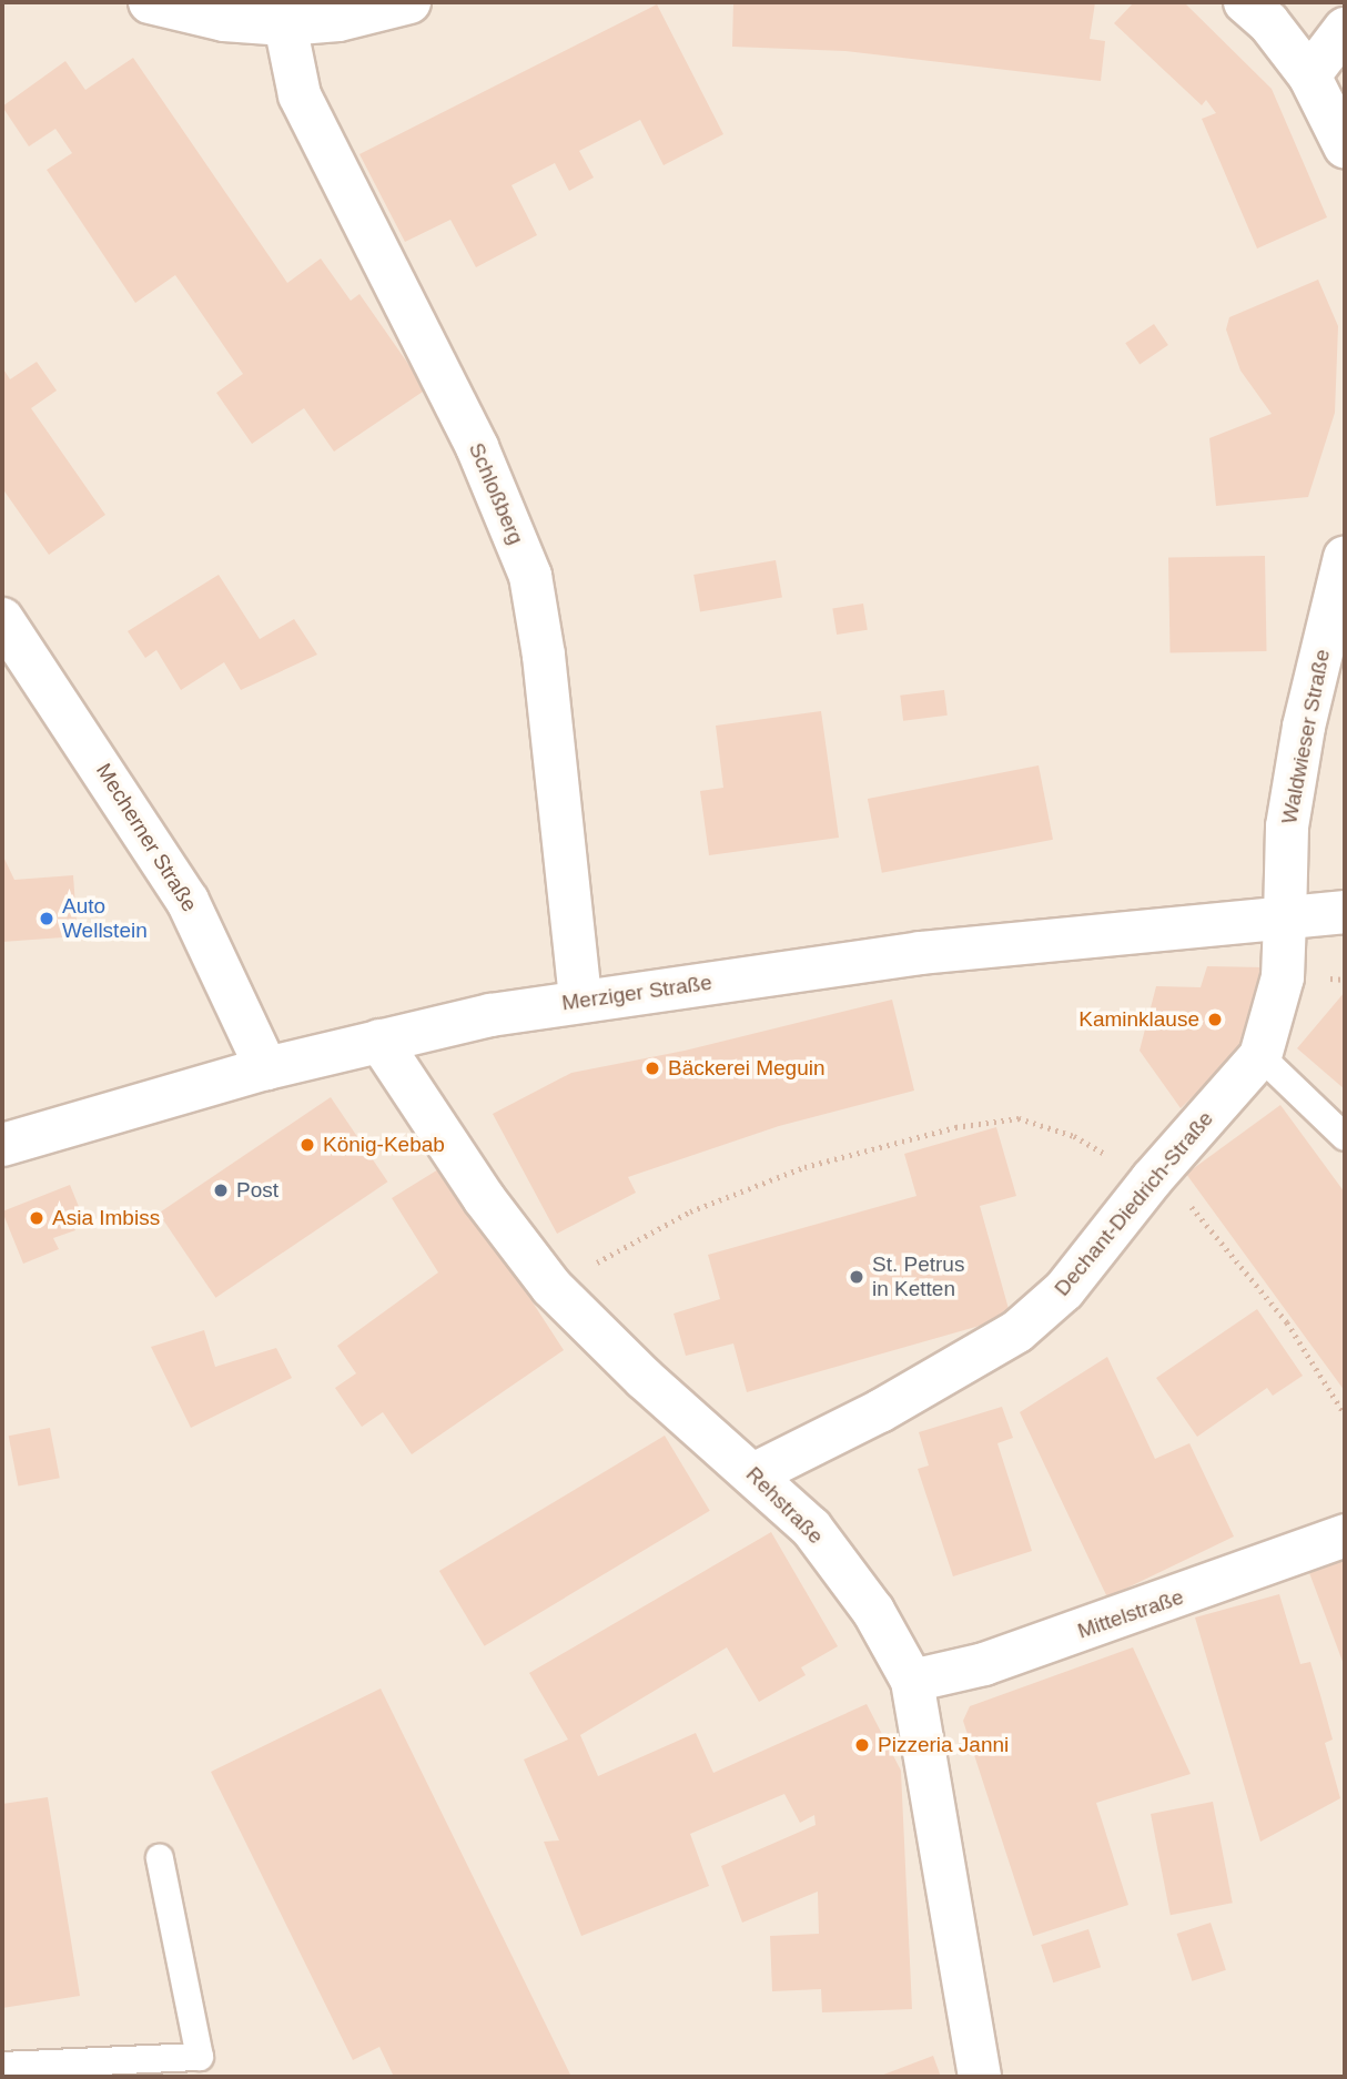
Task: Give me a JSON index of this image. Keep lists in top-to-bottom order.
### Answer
{
  "streets": {
    "street": [
      "Schloßberg",
      "Waldwieser Straße",
      "Mecherner Straße",
      "Merziger Straße",
      "Dechant-Diedrich-Straße",
      "Rehstraße",
      "Mittelstraße"
    ]
  },
  "crossings": [
    ["Schloßberg", "Merziger Straße"],
    ["Waldwieser Straße", "Merziger Straße"],
    ["Waldwieser Straße", "Dechant-Diedrich-Straße"],
    ["Mecherner Straße", "Merziger Straße"],
    ["Merziger Straße", "Dechant-Diedrich-Straße"],
    ["Merziger Straße", "Rehstraße"],
    ["Dechant-Diedrich-Straße", "Rehstraße"],
    ["Rehstraße", "Mittelstraße"]
  ],
  "places": [
    "Auto Wellstein",
    "Kaminklause",
    "Bäckerei Meguin",
    "König-Kebab",
    "Post",
    "Asia Imbiss",
    "St. Petrus in Ketten",
    "Pizzeria Janni"
  ]
}
